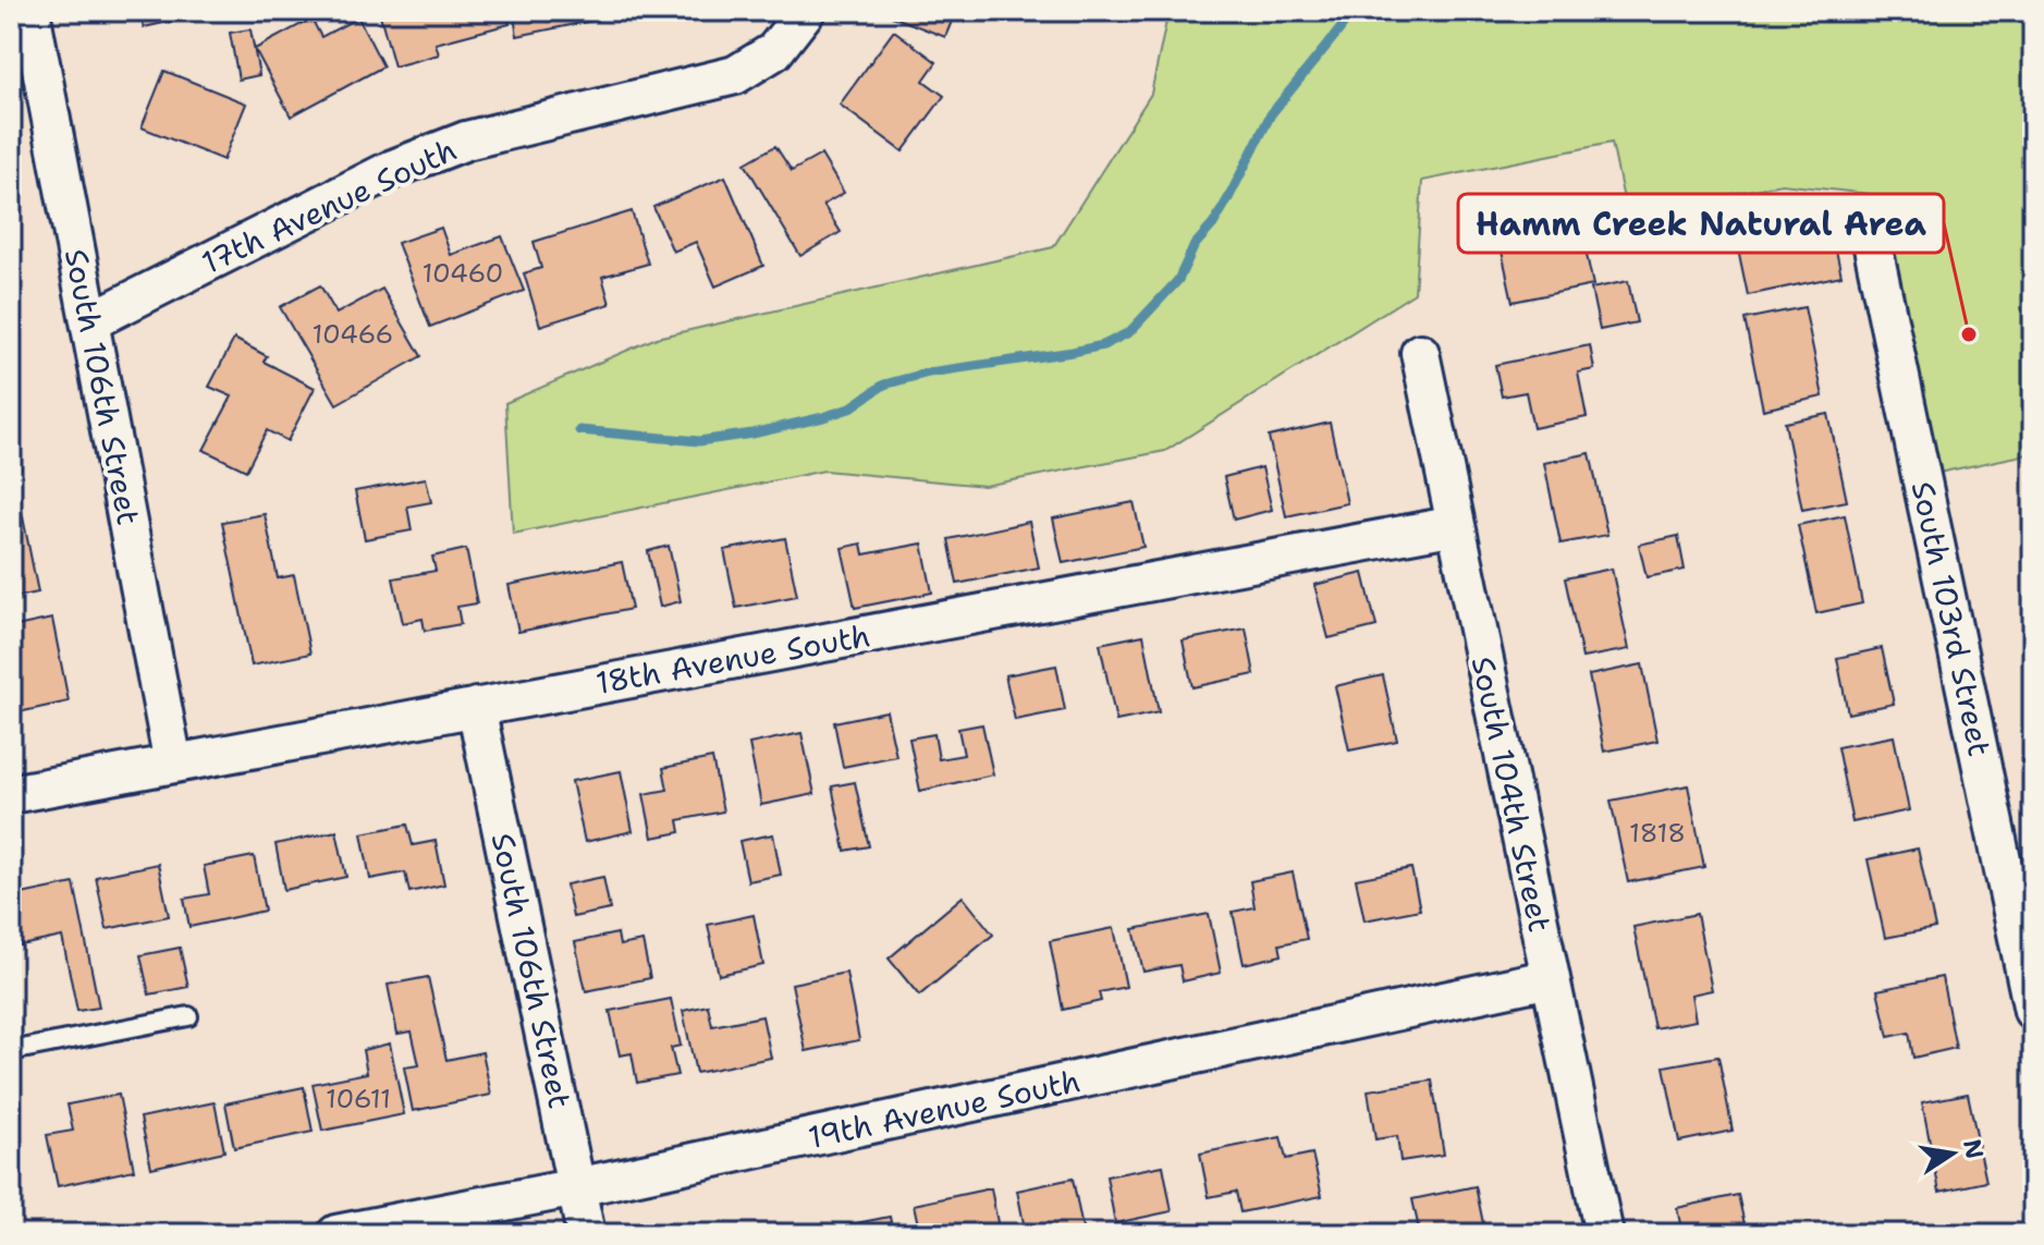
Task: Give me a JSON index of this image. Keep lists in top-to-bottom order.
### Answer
{
  "streets": {
    "street": [
      "17th Avenue South",
      "South 106th Street",
      "South 103rd Street",
      "18th Avenue South",
      "South 104th Street",
      "19th Avenue South"
    ]
  },
  "crossings": [
    ["17th Avenue South", "South 106th Street"],
    ["South 106th Street", "18th Avenue South"],
    ["South 106th Street", "19th Avenue South"],
    ["18th Avenue South", "South 104th Street"],
    ["South 104th Street", "19th Avenue South"]
  ],
  "places": ["Hamm Creek Natural Area"],
  "house_numbers": [
    "10460",
    "10466",
    "1818",
    "10611"
  ],
  "north": "right"
}
